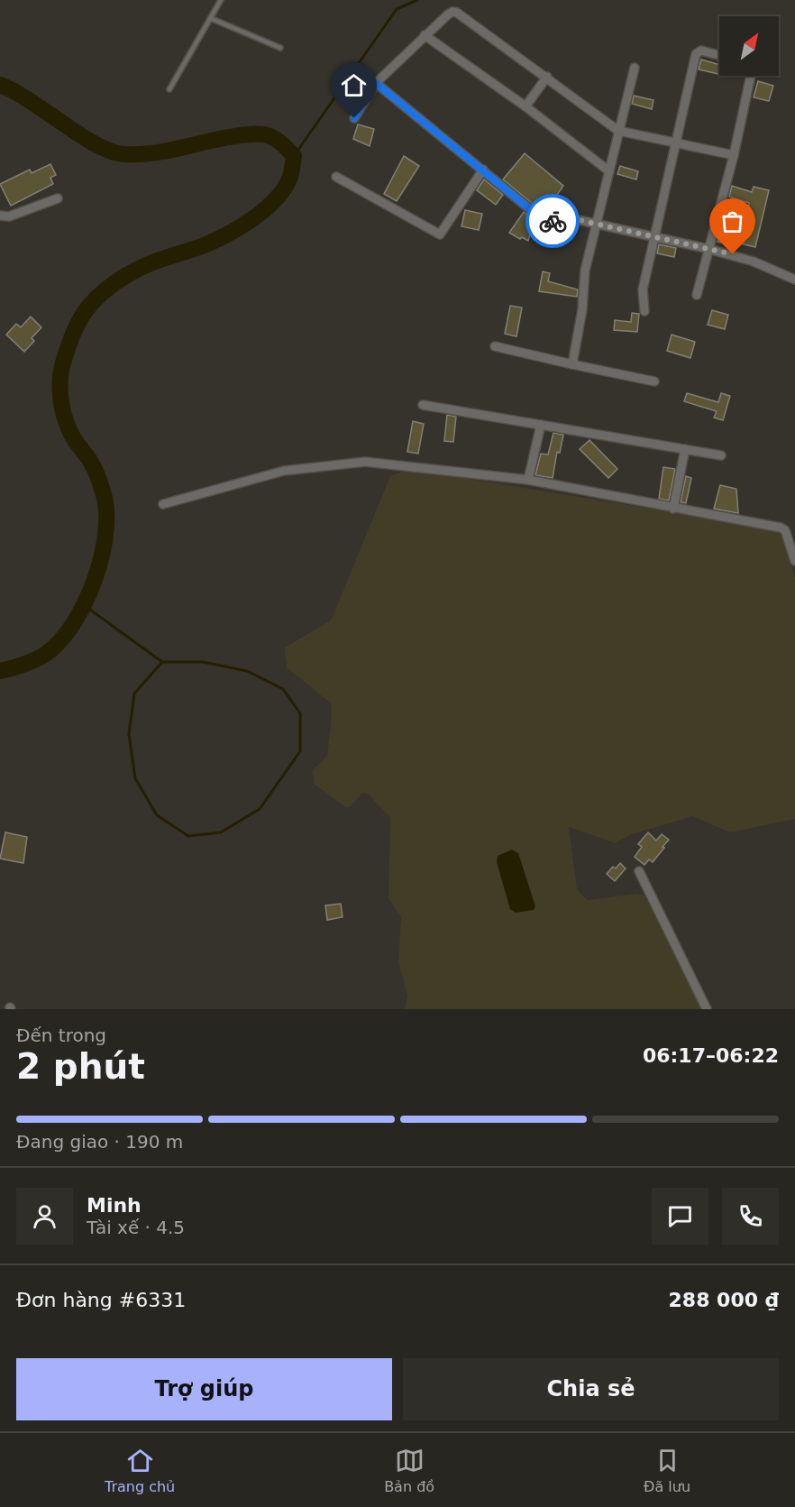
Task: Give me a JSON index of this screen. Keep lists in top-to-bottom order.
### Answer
{
  "north": "top right",
  "page": {
    "heading": ["2 phút", "Đến trong", "06:17–06:22"],
    "panel": [
      "Minh",
      "Tài xế · 4.5",
      "Đơn hàng #6331",
      "288 000 ₫"
    ],
    "bar": "Đang giao · 190 m",
    "buttons": ["Trợ giúp", "Chia sẻ"],
    "tabs": ["Trang chủ", "Bản đồ", "Đã lưu"]
  }
}
